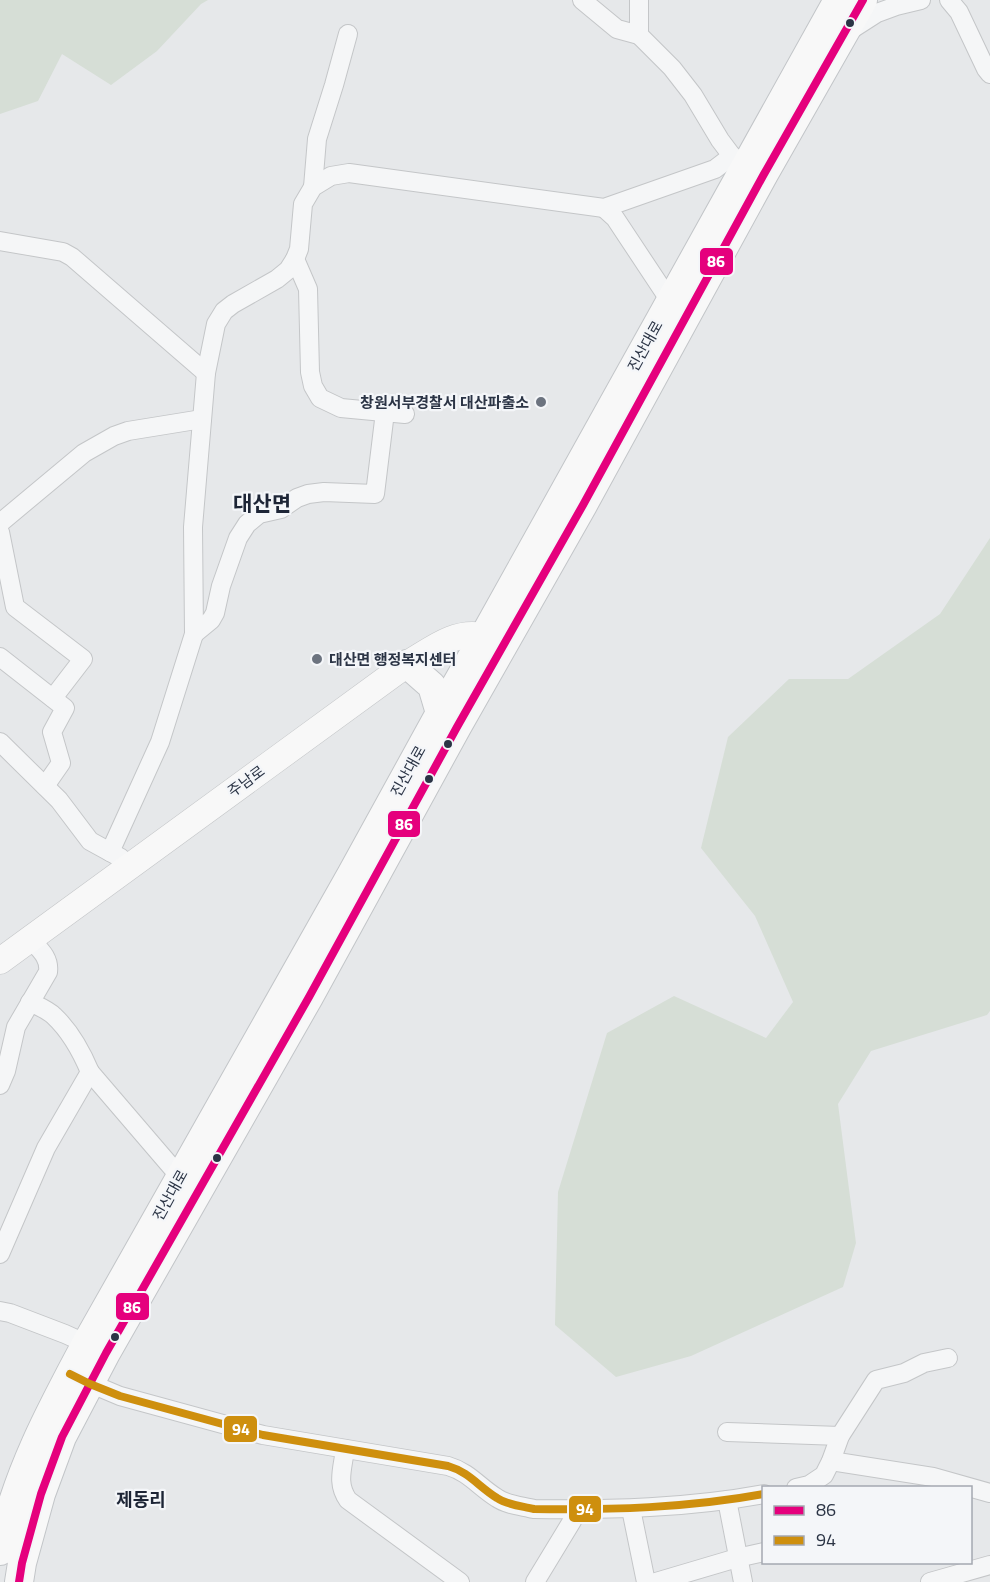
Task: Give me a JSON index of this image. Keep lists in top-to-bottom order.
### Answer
{
  "streets": {
    "main road": ["진산대로"],
    "street": ["주남로"]
  },
  "crossings": [
    ["진산대로", "주남로"]
  ],
  "districts": ["대산면", "제동리"],
  "places": ["창원서부경찰서 대산파출소", "대산면 행정복지센터"],
  "lines": ["transit line 86", "transit line 94"],
  "legend": ["86", "94"]
}
